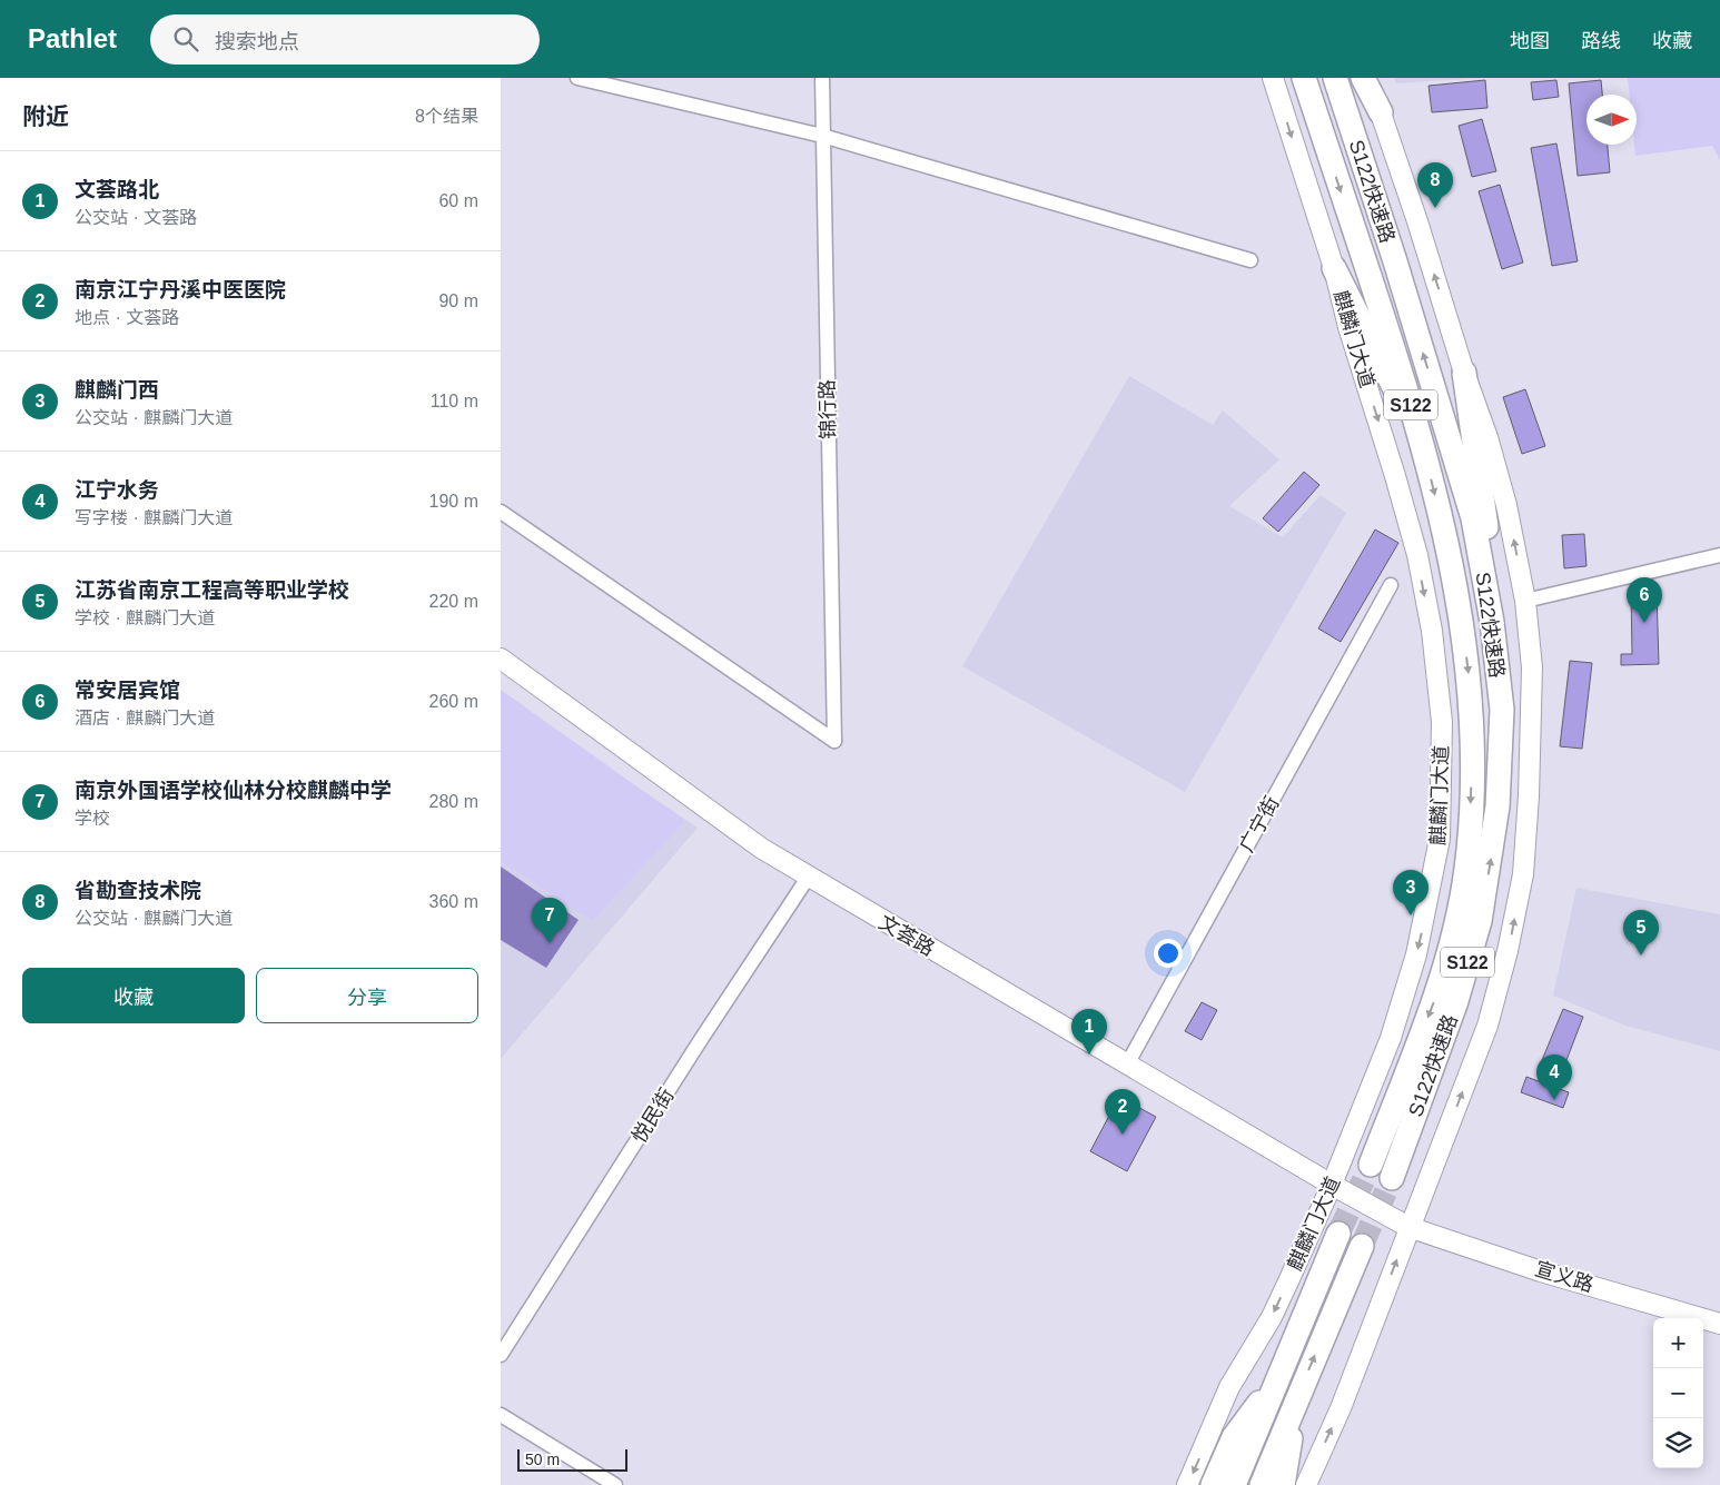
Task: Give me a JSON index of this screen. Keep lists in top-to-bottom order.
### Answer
{
  "streets": {
    "highway": ["S122快速路", "S122"],
    "street": [
      "麒麟门大道",
      "锦行路",
      "广宁街",
      "文荟路",
      "悦民街",
      "宣义路"
    ]
  },
  "crossings": [
    ["麒麟门大道", "文荟路"],
    ["麒麟门大道", "宣义路"],
    ["广宁街", "文荟路"],
    ["文荟路", "悦民街"],
    ["文荟路", "宣义路"]
  ],
  "scale_bar": "50 m",
  "north": "right",
  "page": {
    "header": "Pathlet",
    "search": "搜索地点",
    "nav": ["地图", "路线", "收藏"],
    "heading": ["附近", "8个结果"],
    "list": [
      {
        "mark": "1",
        "name": "文荟路北",
        "note": "公交站 · 文荟路",
        "value": "60 m"
      },
      {
        "mark": "2",
        "name": "南京江宁丹溪中医医院",
        "note": "地点 · 文荟路",
        "value": "90 m"
      },
      {
        "mark": "3",
        "name": "麒麟门西",
        "note": "公交站 · 麒麟门大道",
        "value": "110 m"
      },
      {
        "mark": "4",
        "name": "江宁水务",
        "note": "写字楼 · 麒麟门大道",
        "value": "190 m"
      },
      {
        "mark": "5",
        "name": "江苏省南京工程高等职业学校",
        "note": "学校 · 麒麟门大道",
        "value": "220 m"
      },
      {
        "mark": "6",
        "name": "常安居宾馆",
        "note": "酒店 · 麒麟门大道",
        "value": "260 m"
      },
      {
        "mark": "7",
        "name": "南京外国语学校仙林分校麒麟中学",
        "note": "学校",
        "value": "280 m"
      },
      {
        "mark": "8",
        "name": "省勘查技术院",
        "note": "公交站 · 麒麟门大道",
        "value": "360 m"
      }
    ],
    "pins": [
      "8",
      "6",
      "3",
      "7",
      "5",
      "1",
      "4",
      "2"
    ],
    "buttons": ["收藏", "分享"],
    "map_buttons": ["+", "−"],
    "scale": "50 m"
  }
}
